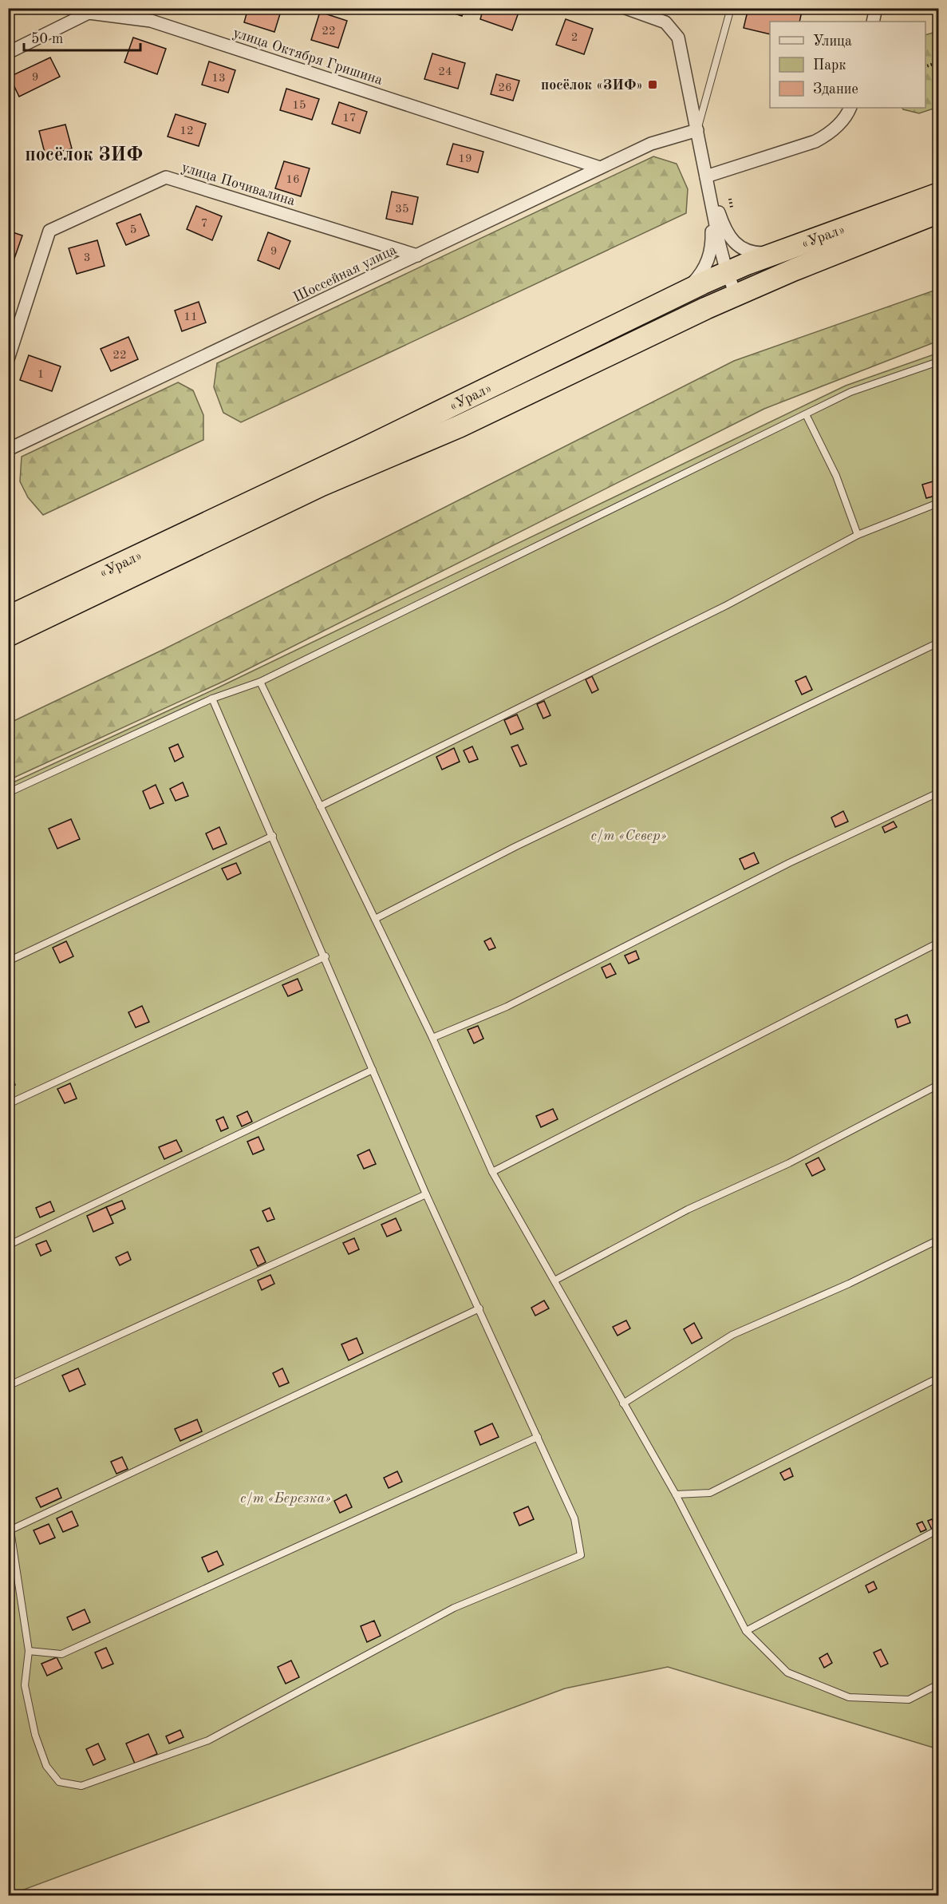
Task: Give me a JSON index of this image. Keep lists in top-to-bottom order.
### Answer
{
  "streets": {
    "highway": ["«Урал»"],
    "street": ["улица Октября Гришина", "улица Почивалина", "Шоссейная улица"]
  },
  "crossings": [
    ["улица Октября Гришина", "Шоссейная улица"],
    ["улица Почивалина", "Шоссейная улица"]
  ],
  "districts": ["посёлок ЗИФ"],
  "parks": ["с/т «Север»", "с/т «Березка»"],
  "places": {
    "transit": ["посёлок «ЗИФ»"]
  },
  "house_numbers": [
    "22",
    "2",
    "24",
    "9",
    "13",
    "26",
    "15",
    "17",
    "12",
    "19",
    "16",
    "35",
    "7",
    "5",
    "9",
    "3",
    "11",
    "22",
    "1"
  ],
  "legend": ["Улица", "Парк", "Здание"],
  "scale_bar": "50 m"
}
